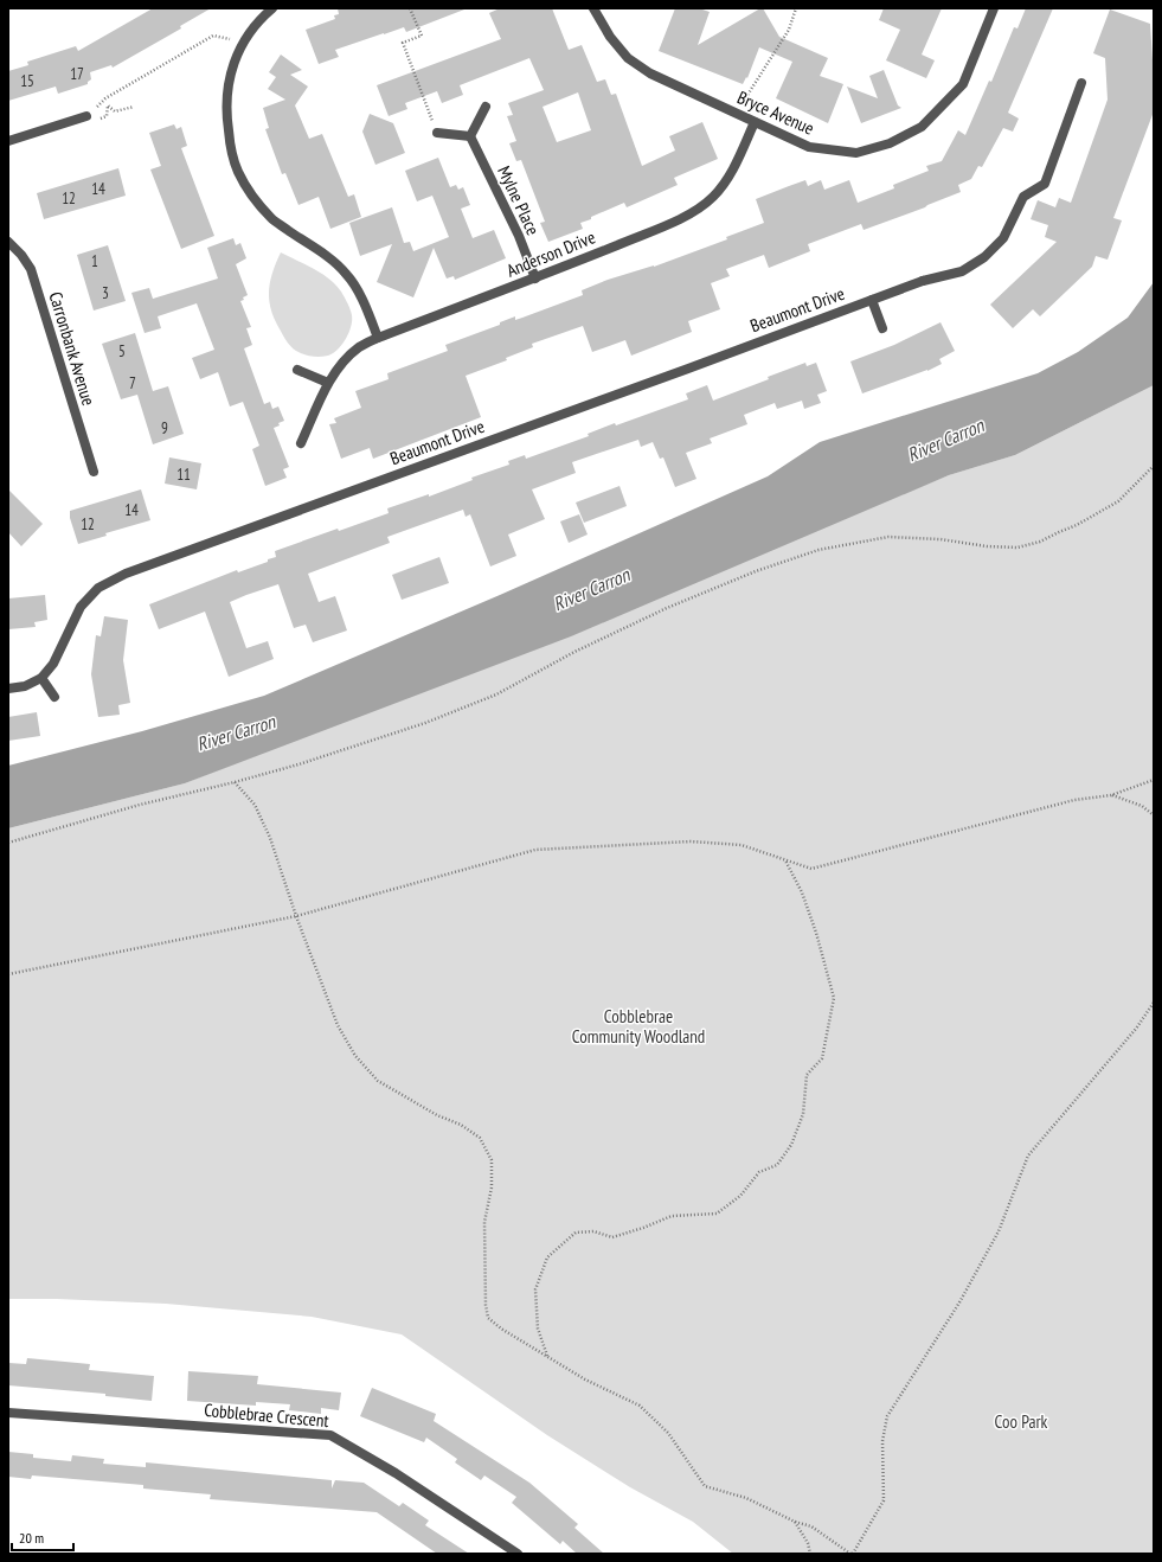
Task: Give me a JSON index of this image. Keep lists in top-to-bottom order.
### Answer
{
  "streets": {
    "street": [
      "Bryce Avenue",
      "Mylne Place",
      "Anderson Drive",
      "Beaumont Drive",
      "Carronbank Avenue",
      "Cobblebrae Crescent"
    ]
  },
  "crossings": [
    ["Bryce Avenue", "Anderson Drive"],
    ["Mylne Place", "Anderson Drive"]
  ],
  "water": ["River Carron"],
  "parks": ["Cobblebrae Community Woodland", "Coo Park"],
  "house_numbers": [
    "17",
    "15",
    "14",
    "12",
    "1",
    "3",
    "5",
    "7",
    "9",
    "11",
    "14",
    "12"
  ],
  "scale_bar": "20 m"
}
